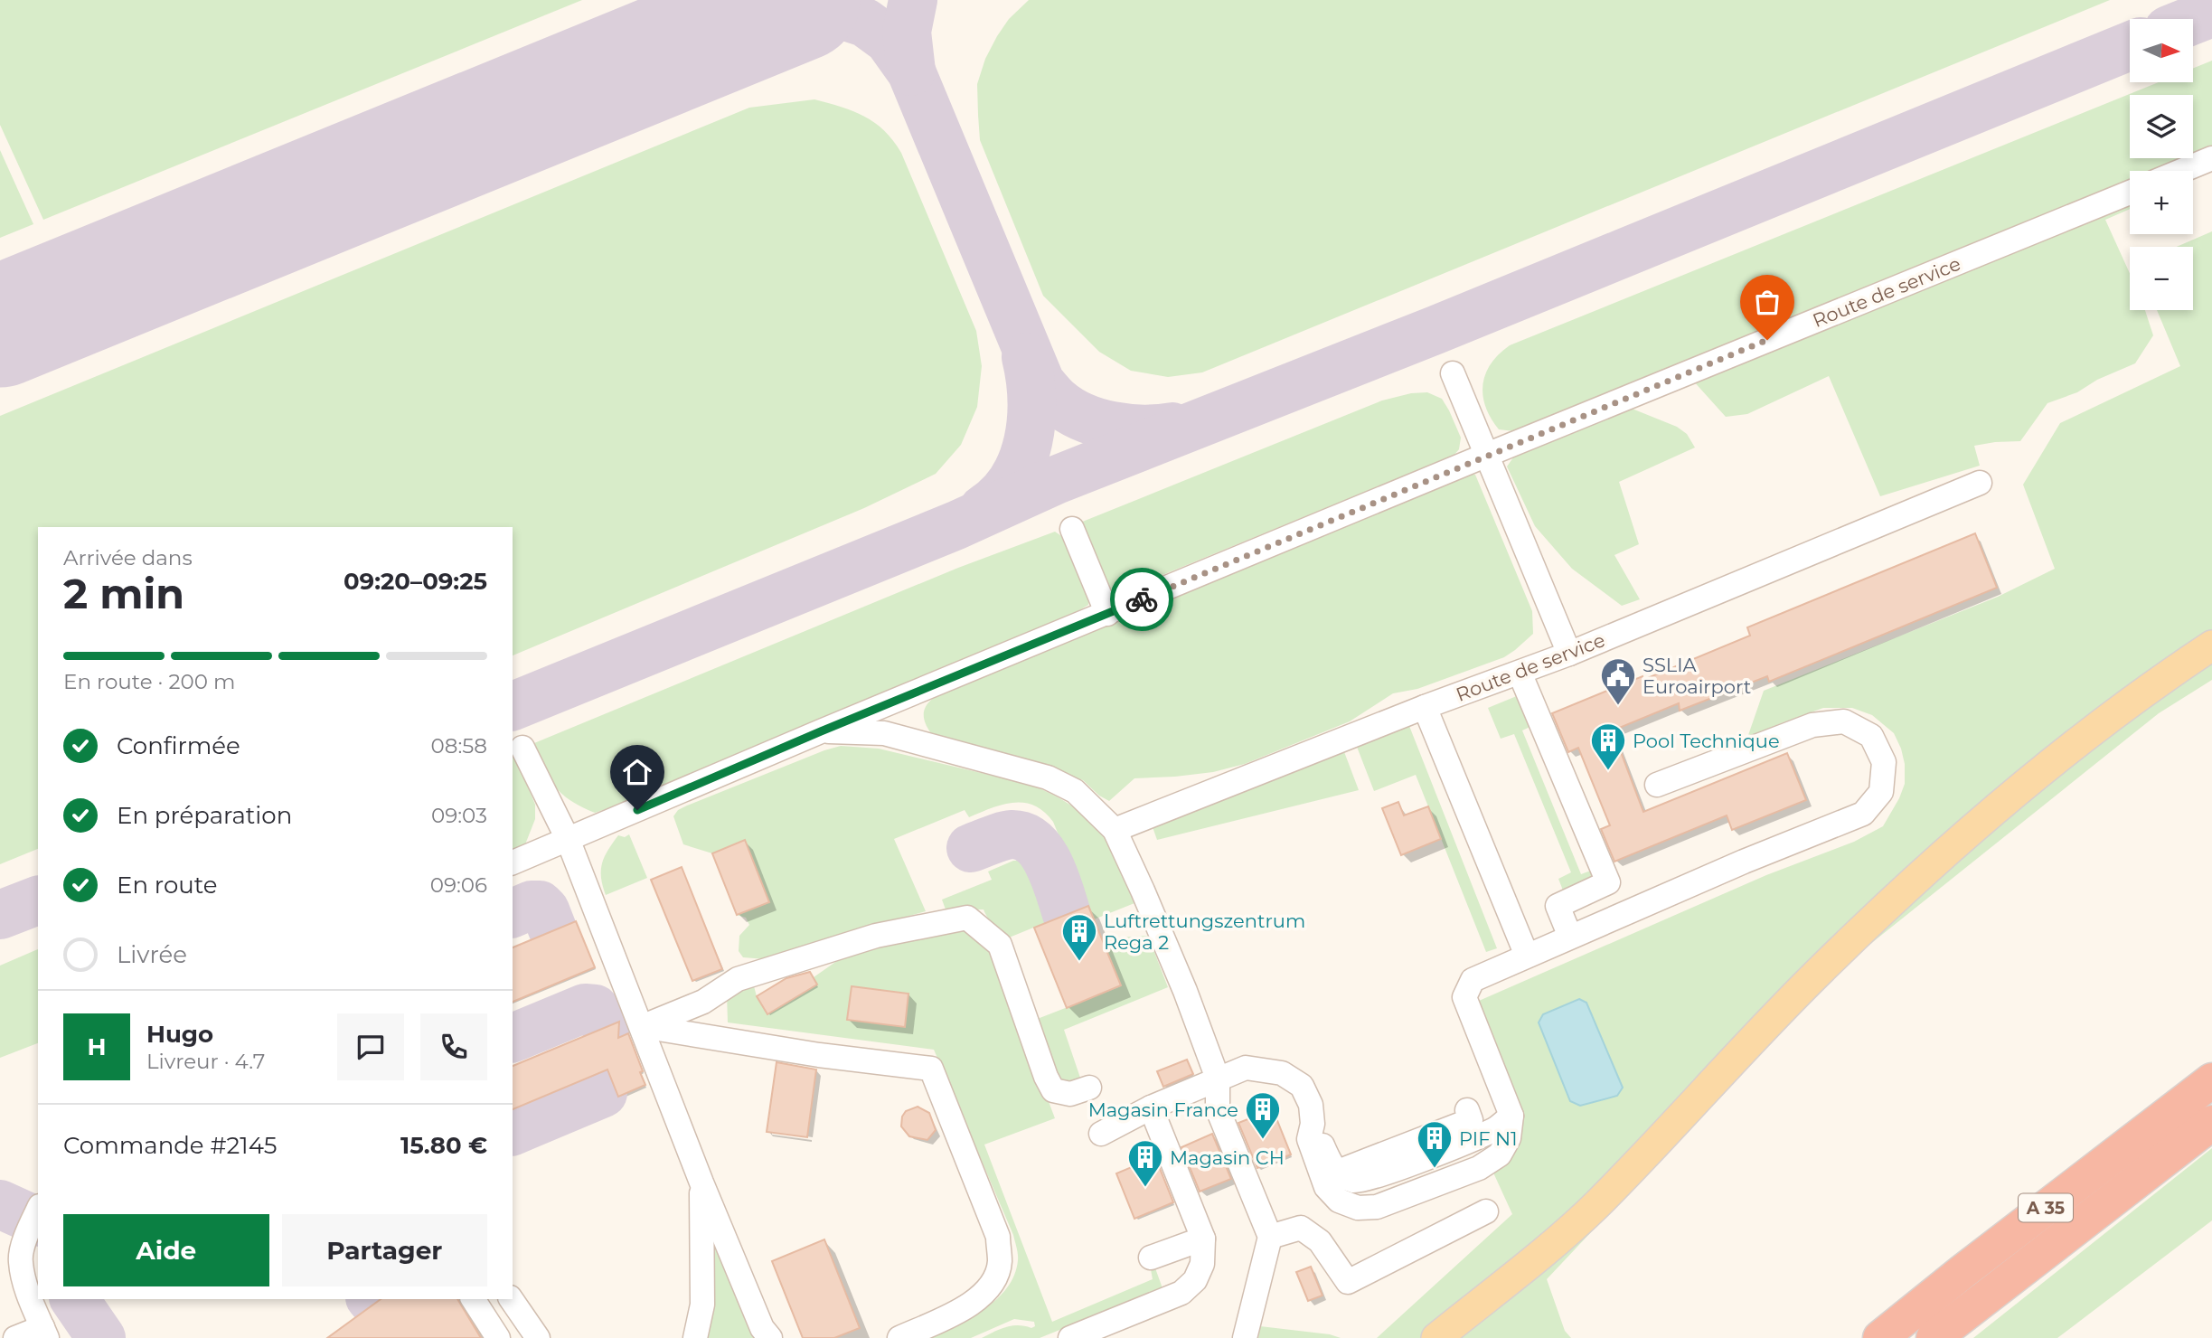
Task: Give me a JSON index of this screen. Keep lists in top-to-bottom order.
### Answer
{
  "streets": {
    "highway": ["A 35"],
    "street": ["Route de service"]
  },
  "places": {
    "public building": ["SSLIA Euroairport"],
    "building": [
      "Pool Technique",
      "Luftrettungszentrum Rega 2",
      "Magasin France",
      "PIF N1",
      "Magasin CH"
    ]
  },
  "north": "right",
  "page": {
    "map_buttons": ["+", "−"],
    "heading": ["2 min", "Arrivée dans", "09:20–09:25"],
    "panel": [
      "Hugo",
      "Livreur · 4.7",
      "Commande #2145",
      "15.80 €"
    ],
    "bar": "En route · 200 m",
    "list": [
      ["Confirmée", "08:58"],
      ["En préparation", "09:03"],
      ["En route", "09:06"],
      "Livrée"
    ],
    "round": "H",
    "buttons": ["Aide", "Partager"]
  }
}
